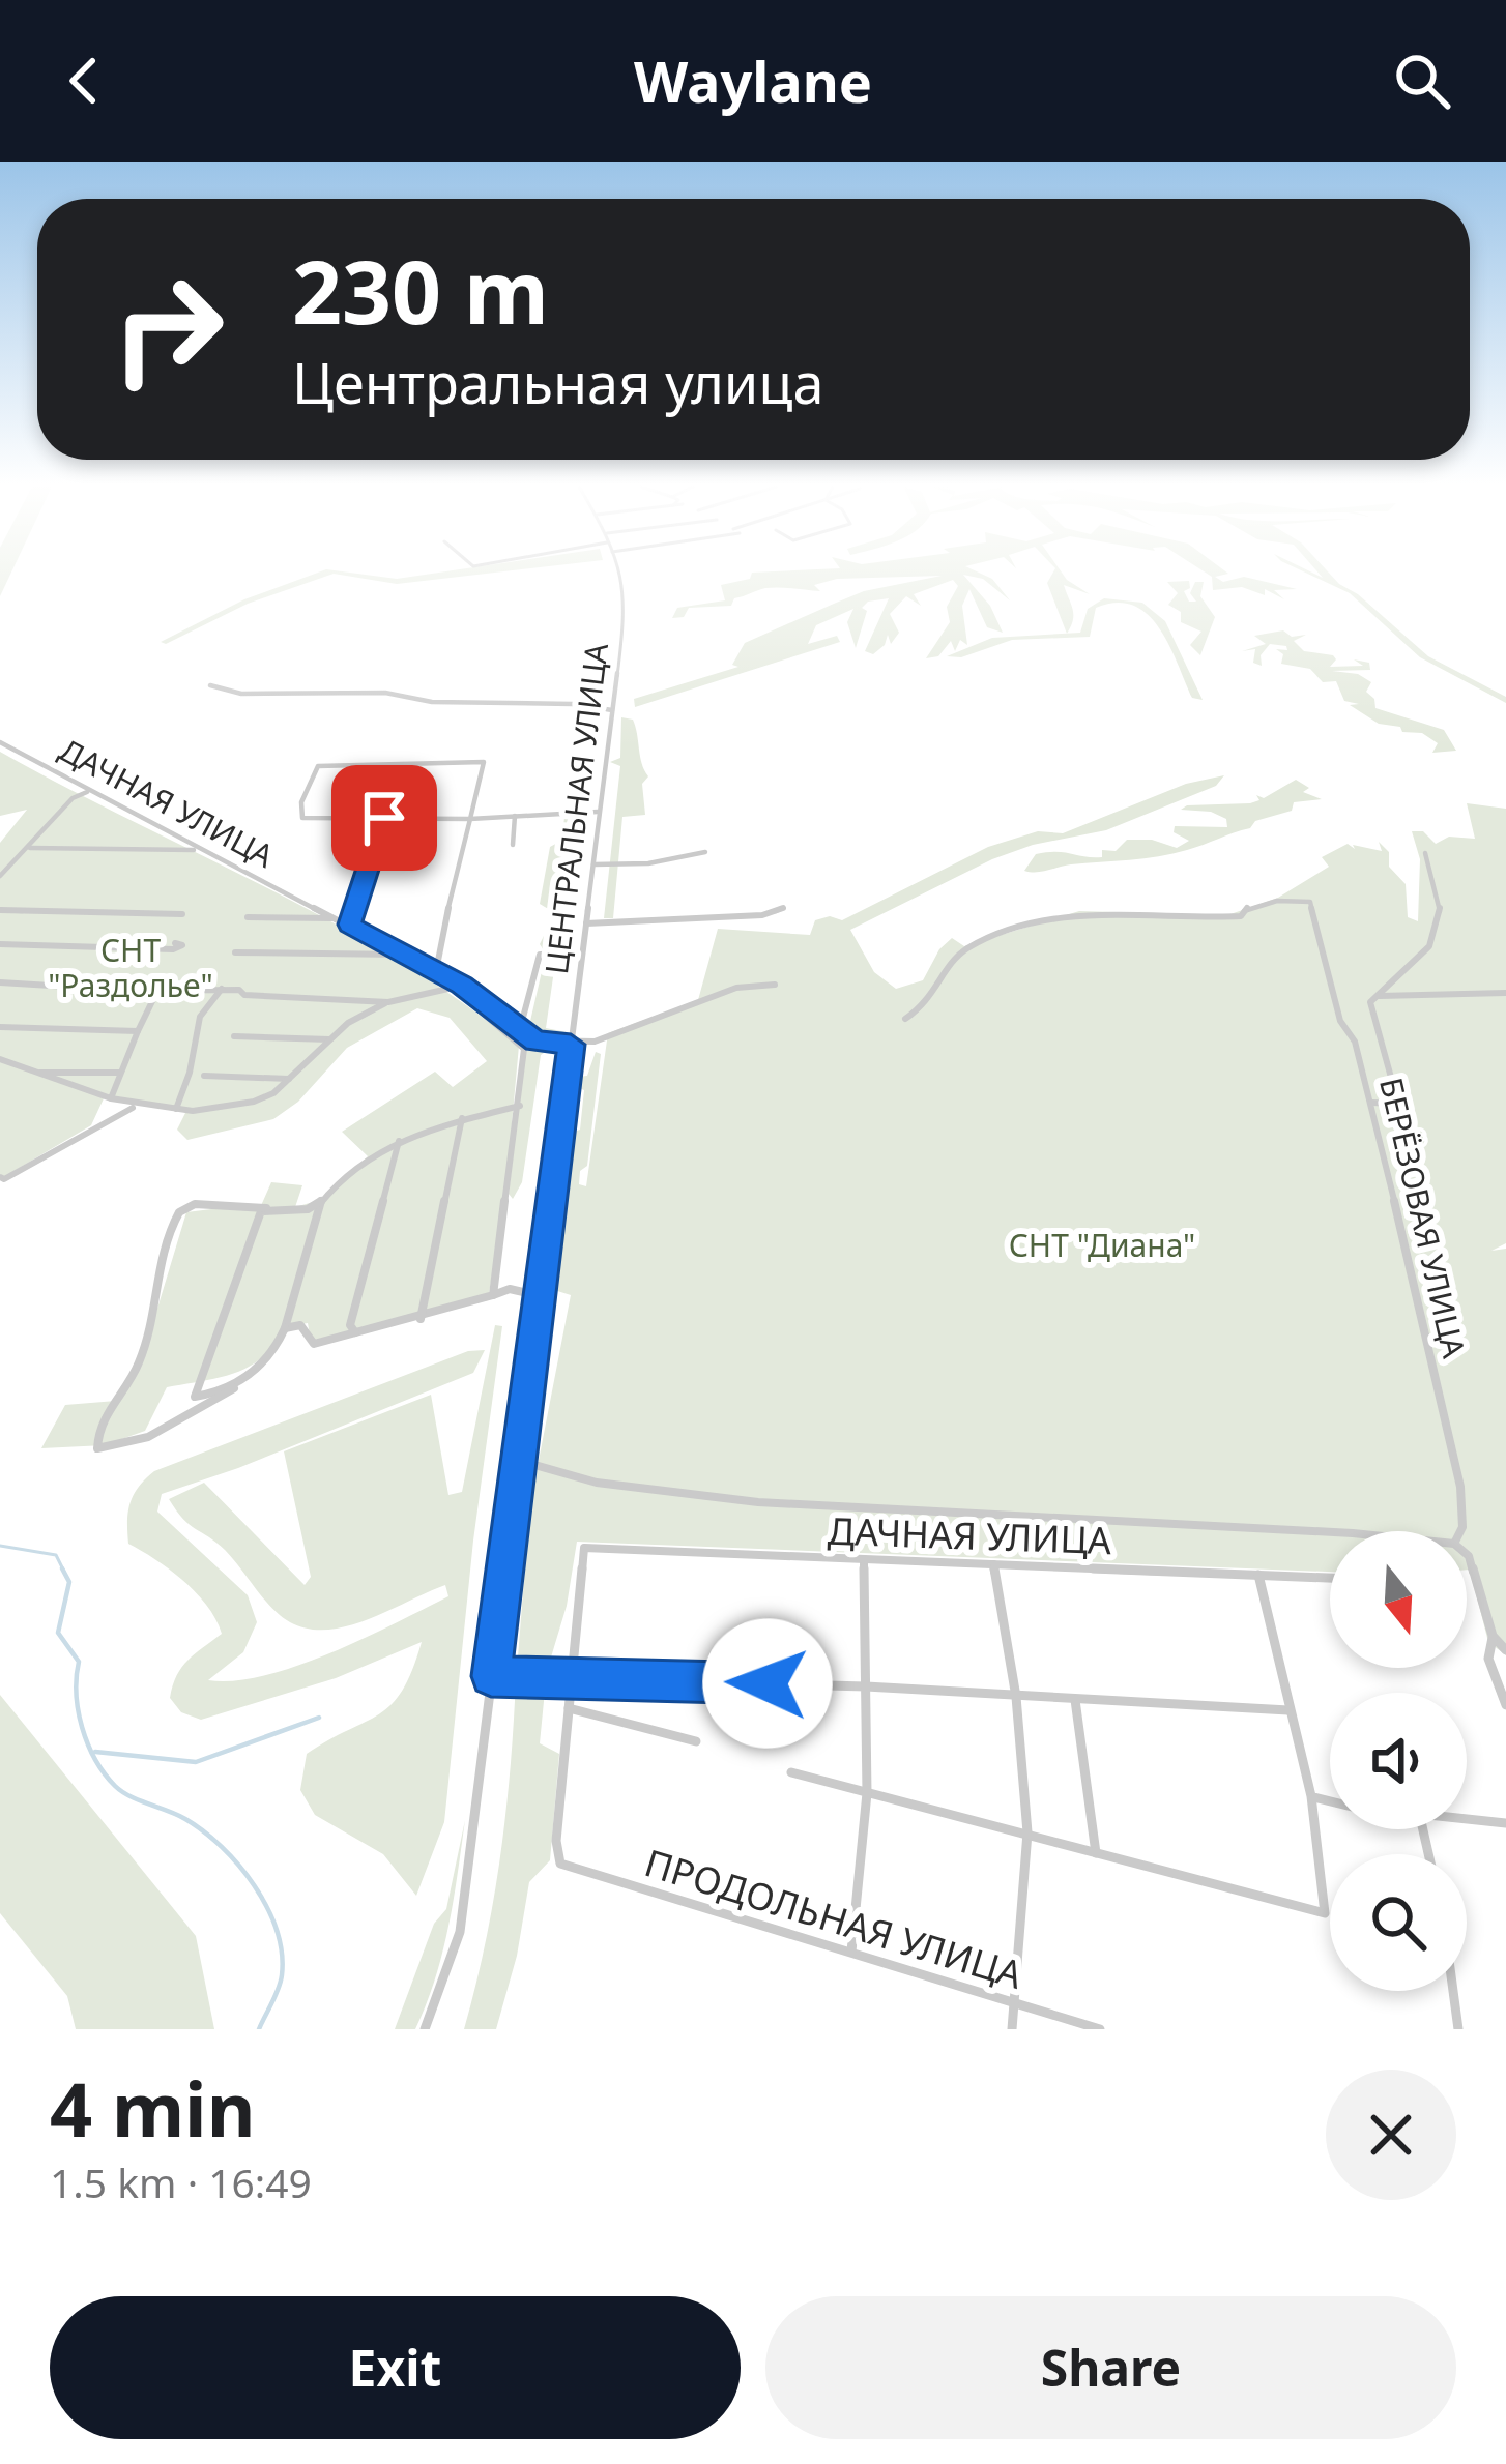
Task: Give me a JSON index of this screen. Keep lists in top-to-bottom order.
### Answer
{
  "streets": {
    "street": [
      "ДАЧНАЯ УЛИЦА",
      "ЦЕНТРАЛЬНАЯ УЛИЦА",
      "БЕРЁЗОВАЯ УЛИЦА",
      "ПРОДОЛЬНАЯ УЛИЦА"
    ]
  },
  "crossings": [
    ["ДАЧНАЯ УЛИЦА", "ЦЕНТРАЛЬНАЯ УЛИЦА"]
  ],
  "parks": ["СНТ \"Раздолье\"", "СНТ \"Диана\""],
  "north": "bottom",
  "page": {
    "header": "Waylane",
    "turn": ["230 m", "Центральная улица"],
    "heading": ["4 min", "1.5 km · 16:49"],
    "buttons": ["Exit", "Share"]
  }
}
